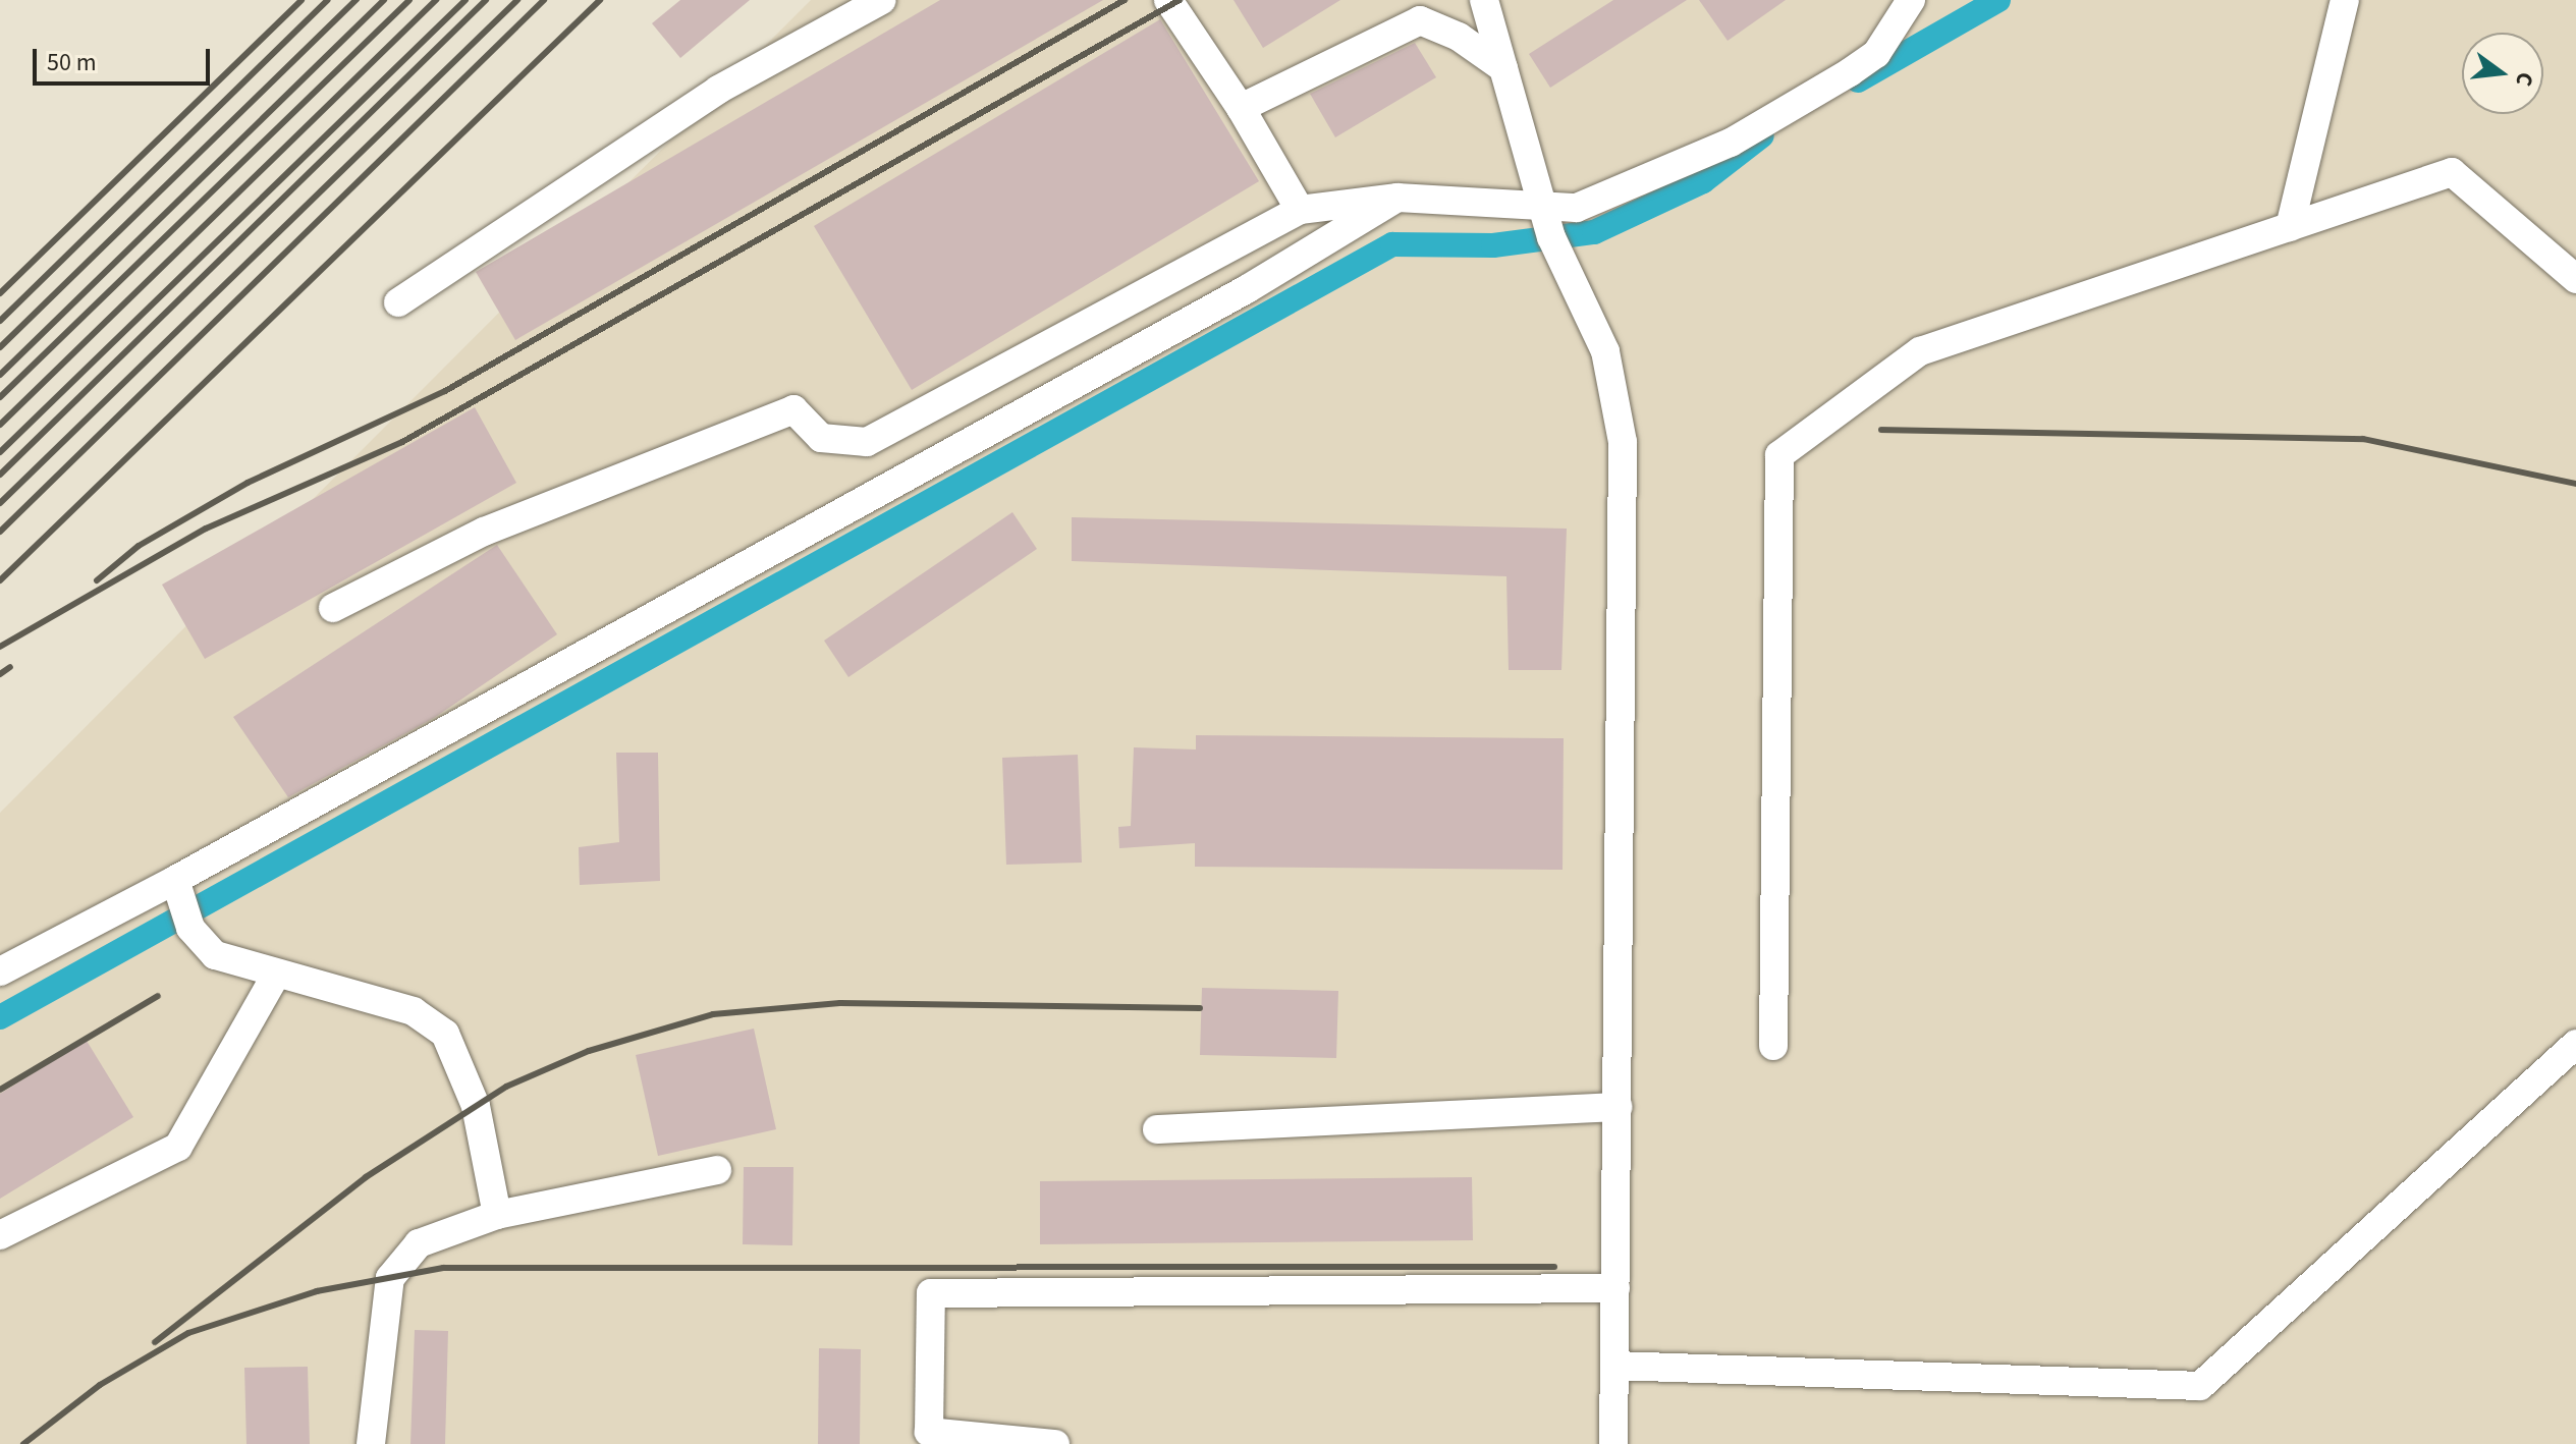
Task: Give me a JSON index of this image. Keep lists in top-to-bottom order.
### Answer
{
  "scale_bar": "50 m",
  "north": "right"
}
